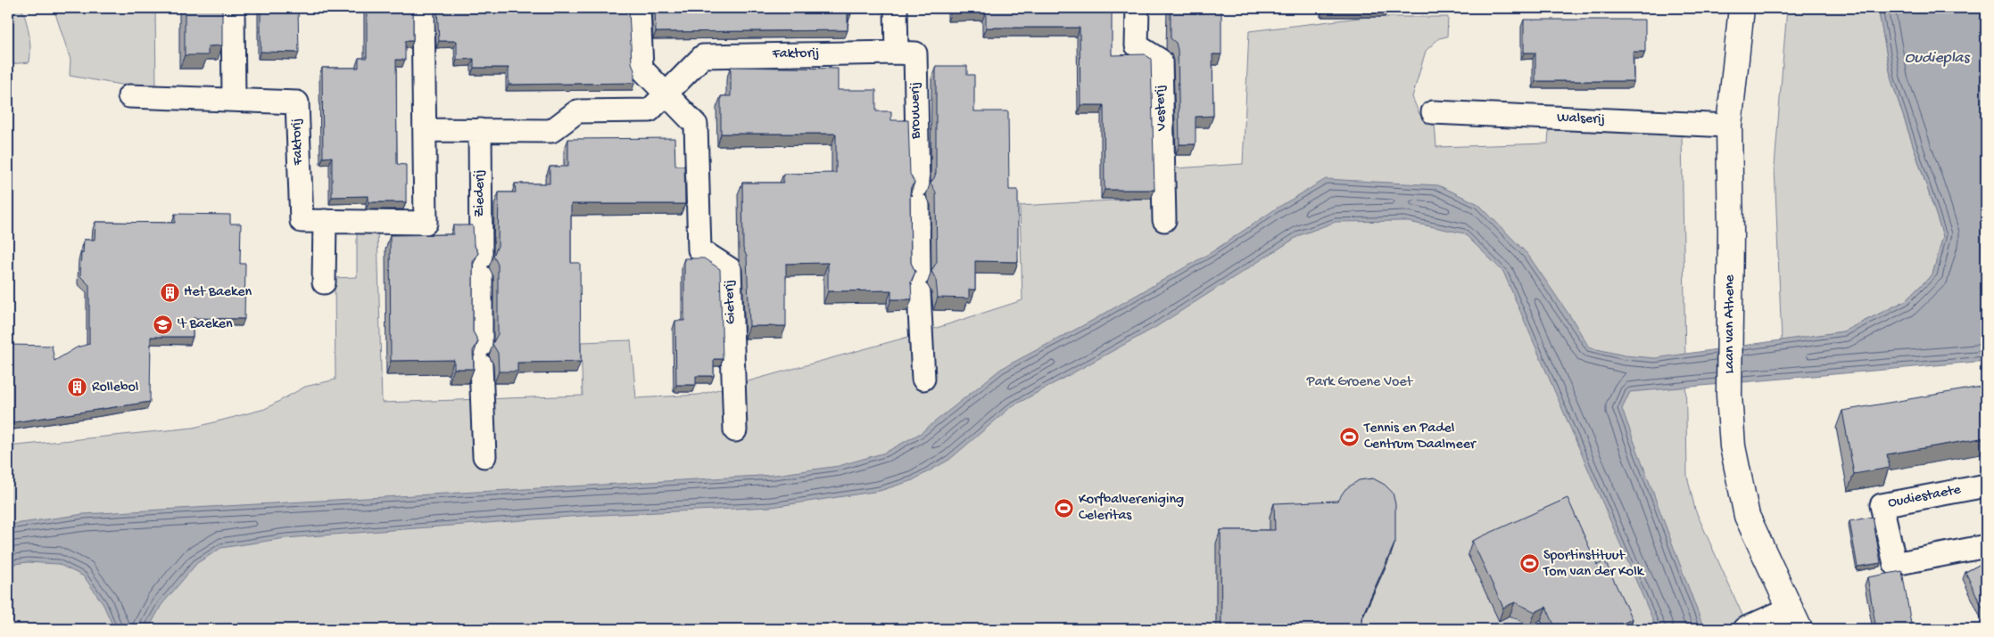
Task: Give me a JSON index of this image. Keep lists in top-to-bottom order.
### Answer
{
  "streets": {
    "street": [
      "Faktorij",
      "Vesterij",
      "Brouwerij",
      "Walserij",
      "Ziederij",
      "Gieterij",
      "Laan van Athene",
      "Oudiestaete"
    ]
  },
  "crossings": [
    ["Faktorij", "Brouwerij"],
    ["Faktorij", "Ziederij"],
    ["Faktorij", "Gieterij"],
    ["Walserij", "Laan van Athene"]
  ],
  "water": ["Oudieplas"],
  "parks": ["Park Groene Voet"],
  "places": {
    "building": ["Het Baeken", "Rollebol"],
    "school or university": ["'t Baeken"],
    "sports": ["Tennis en Padel Centrum Daalmeer", "Korfbalvereniging Celeritas", "Sportinstituut Tom van der Kolk"]
  }
}
